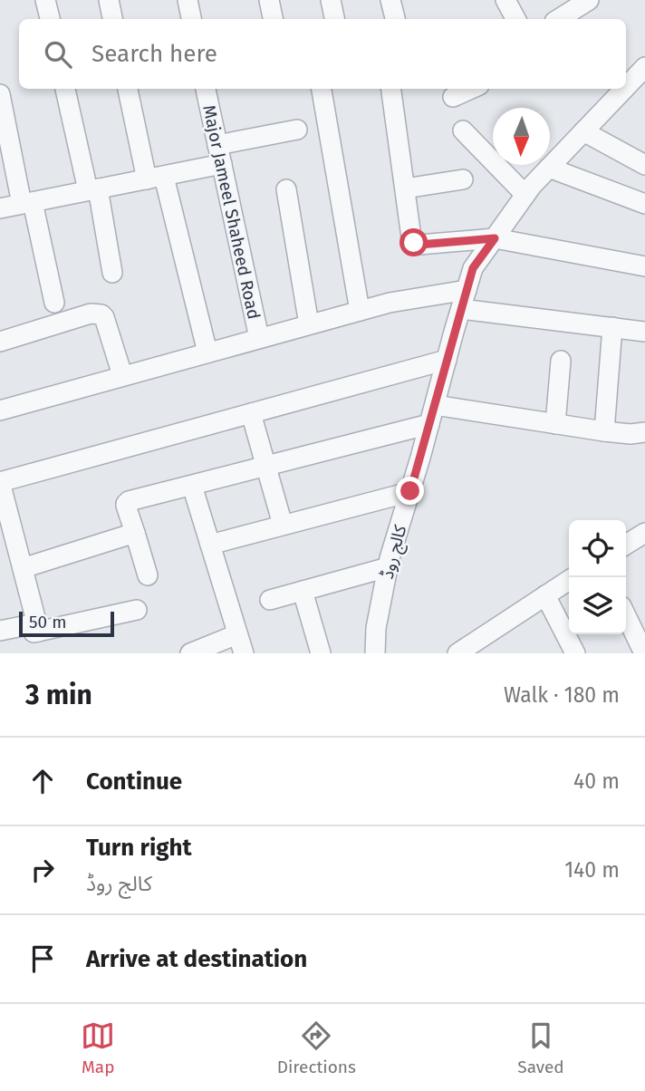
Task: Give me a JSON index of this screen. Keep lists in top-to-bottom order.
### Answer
{
  "streets": {
    "street": ["Major Jameel Shaheed Road", "کالج روڈ"]
  },
  "scale_bar": "50 m",
  "north": "bottom",
  "page": {
    "search": "Search here",
    "scale": "50 m",
    "heading": ["3 min", "Walk · 180 m"],
    "list": [
      ["Continue", "40 m"],
      ["Turn right", "کالج روڈ", "140 m"],
      "Arrive at destination"
    ],
    "nav": ["Map", "Directions", "Saved"]
  }
}
